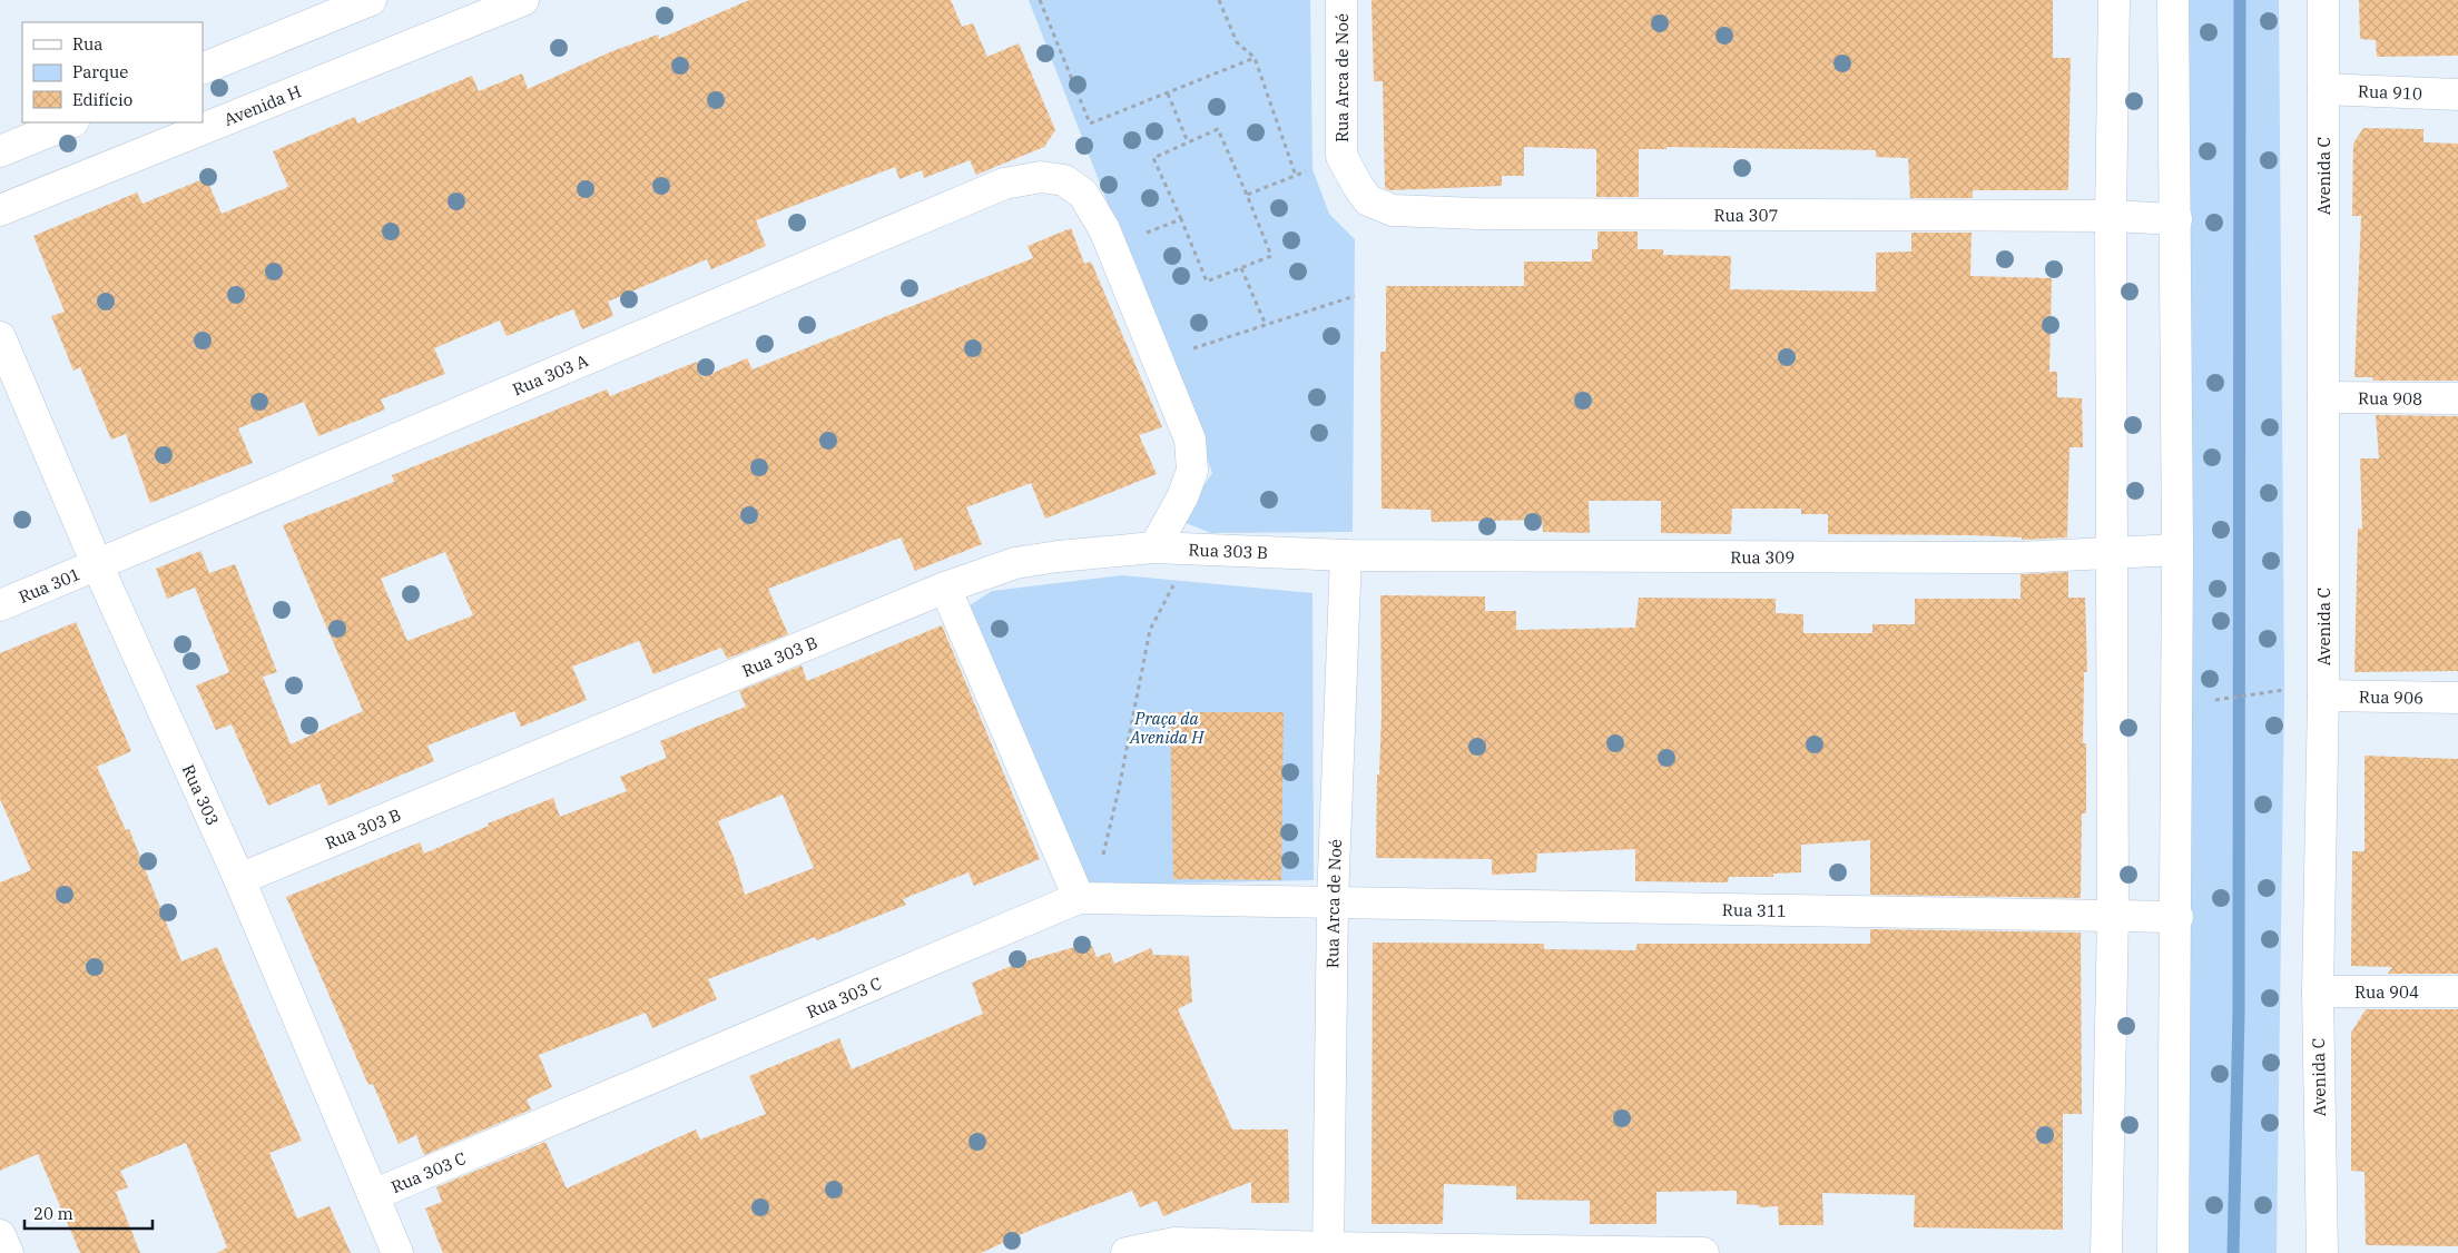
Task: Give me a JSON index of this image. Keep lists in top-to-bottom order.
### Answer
{
  "streets": {
    "street": [
      "Rua Arca de Noé",
      "Rua 910",
      "Avenida H",
      "Avenida C",
      "Rua 307",
      "Rua 303 A",
      "Rua 908",
      "Rua 303 B",
      "Rua 309",
      "Rua 301",
      "Rua 906",
      "Rua 303",
      "Rua 311",
      "Rua 904",
      "Rua 303 C"
    ]
  },
  "crossings": [
    ["Rua Arca de Noé", "Rua 307"],
    ["Rua Arca de Noé", "Rua 303 B"],
    ["Rua Arca de Noé", "Rua 309"],
    ["Rua Arca de Noé", "Rua 311"],
    ["Rua Arca de Noé", "Rua 303 C"],
    ["Rua 910", "Avenida C"],
    ["Avenida C", "Rua 908"],
    ["Avenida C", "Rua 906"],
    ["Avenida C", "Rua 904"],
    ["Rua 303 A", "Rua 303 B"],
    ["Rua 303 A", "Rua 301"],
    ["Rua 303 A", "Rua 303"],
    ["Rua 303 B", "Rua 309"],
    ["Rua 303 B", "Rua 303"],
    ["Rua 301", "Rua 303"],
    ["Rua 303", "Rua 303 C"],
    ["Rua 311", "Rua 303 C"]
  ],
  "parks": ["Praça da Avenida H"],
  "legend": ["Rua", "Parque", "Edifício"],
  "scale_bar": "20 m"
}
